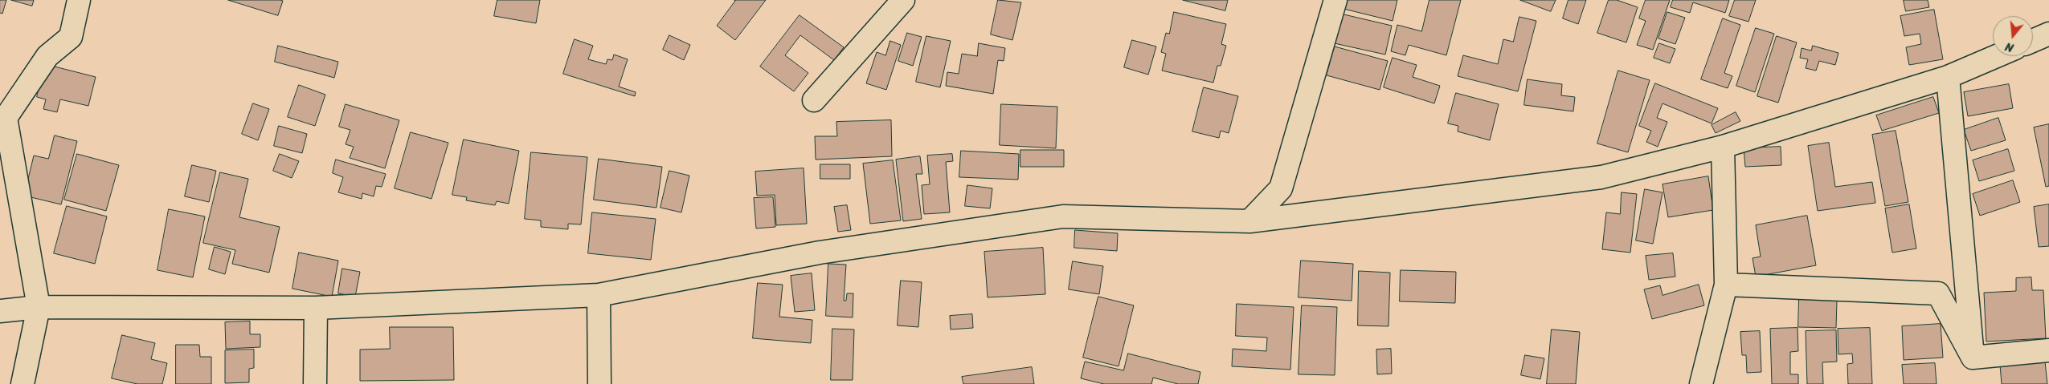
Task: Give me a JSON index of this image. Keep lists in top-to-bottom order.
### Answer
{
  "north": "bottom"
}
